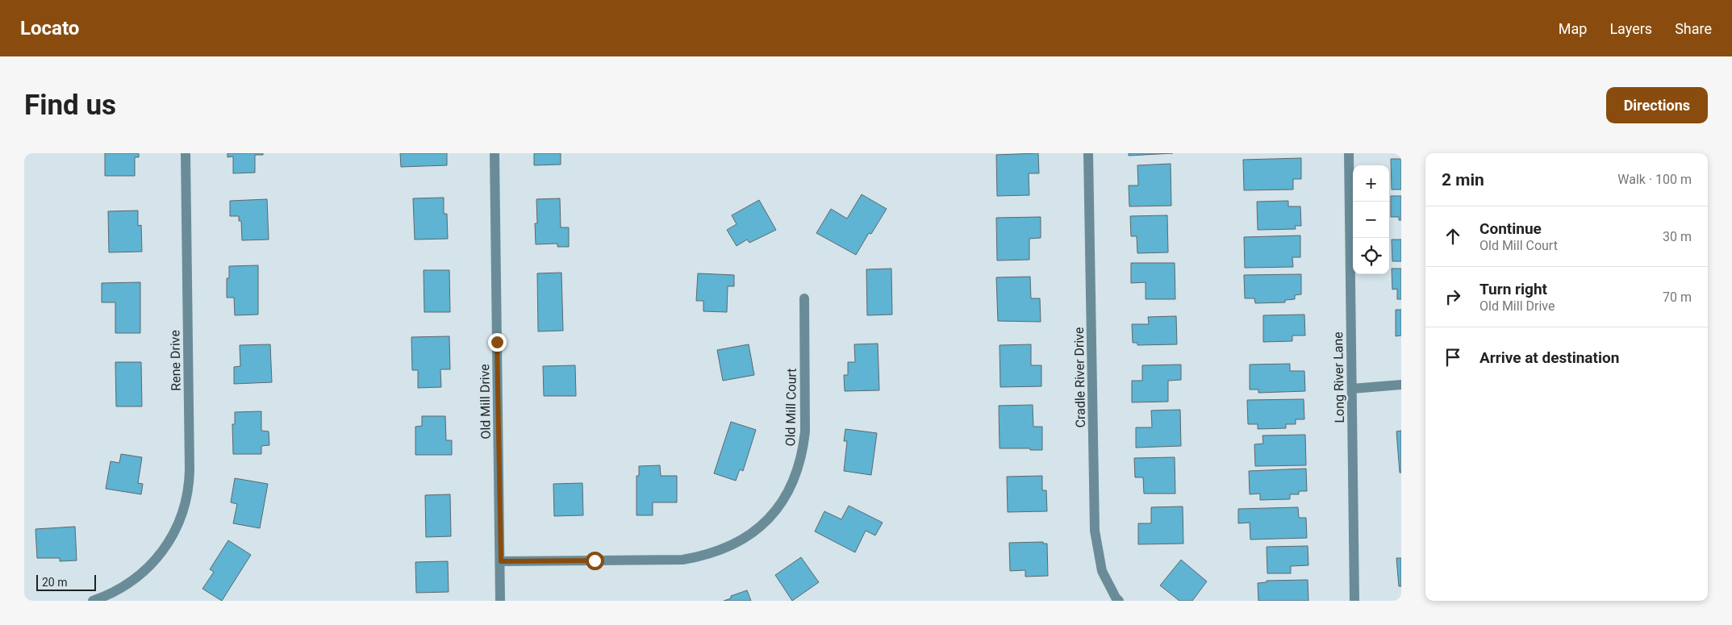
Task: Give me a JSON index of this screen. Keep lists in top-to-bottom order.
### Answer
{
  "streets": {
    "street": [
      "Rene Drive",
      "Cradle River Drive",
      "Long River Lane",
      "Old Mill Drive",
      "Old Mill Court"
    ]
  },
  "crossings": [
    ["Old Mill Drive", "Old Mill Court"]
  ],
  "scale_bar": "20 m",
  "page": {
    "header": "Locato",
    "nav": ["Map", "Layers", "Share"],
    "buttons": "Directions",
    "title": "Find us",
    "heading": ["2 min", "Walk · 100 m"],
    "map_buttons": ["+", "−"],
    "list": [
      ["Continue", "Old Mill Court", "30 m"],
      ["Turn right", "Old Mill Drive", "70 m"],
      "Arrive at destination"
    ],
    "scale": "20 m"
  }
}
